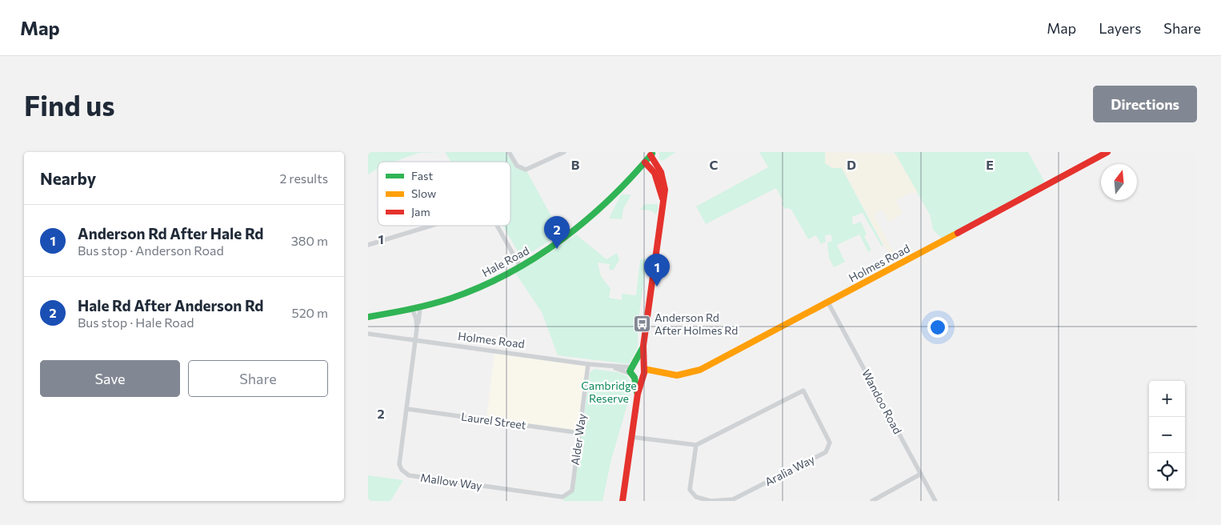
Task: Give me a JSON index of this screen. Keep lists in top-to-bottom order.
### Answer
{
  "streets": {
    "street": [
      "Hale Road",
      "Holmes Road",
      "Wandoo Road",
      "Laurel Street",
      "Alder Way",
      "Aralia Way",
      "Mallow Way"
    ]
  },
  "crossings": [
    ["Hale Road", "Mallow Way"],
    ["Holmes Road", "Wandoo Road"],
    ["Holmes Road", "Alder Way"],
    ["Holmes Road", "Mallow Way"],
    ["Laurel Street", "Alder Way"],
    ["Laurel Street", "Mallow Way"],
    ["Alder Way", "Mallow Way"]
  ],
  "parks": ["Cambridge Reserve"],
  "places": {
    "bus stop": ["Anderson Rd After Holmes Rd"]
  },
  "legend": ["Fast", "Slow", "Jam"],
  "north": "top",
  "page": {
    "header": "Map",
    "nav": ["Map", "Layers", "Share"],
    "buttons": [
      "Directions",
      ["Save", "Share"]
    ],
    "title": "Find us",
    "heading": ["Nearby", "2 results"],
    "list": [
      {
        "mark": "1",
        "name": "Anderson Rd After Hale Rd",
        "note": "Bus stop · Anderson Road",
        "value": "380 m"
      },
      {
        "mark": "2",
        "name": "Hale Rd After Anderson Rd",
        "note": "Bus stop · Hale Road",
        "value": "520 m"
      }
    ],
    "pins": ["2", "1"],
    "map_buttons": ["+", "−"]
  },
  "grid": {
    "columns": [
      "B",
      "C",
      "D",
      "E"
    ],
    "rows": ["1", "2"]
  }
}
